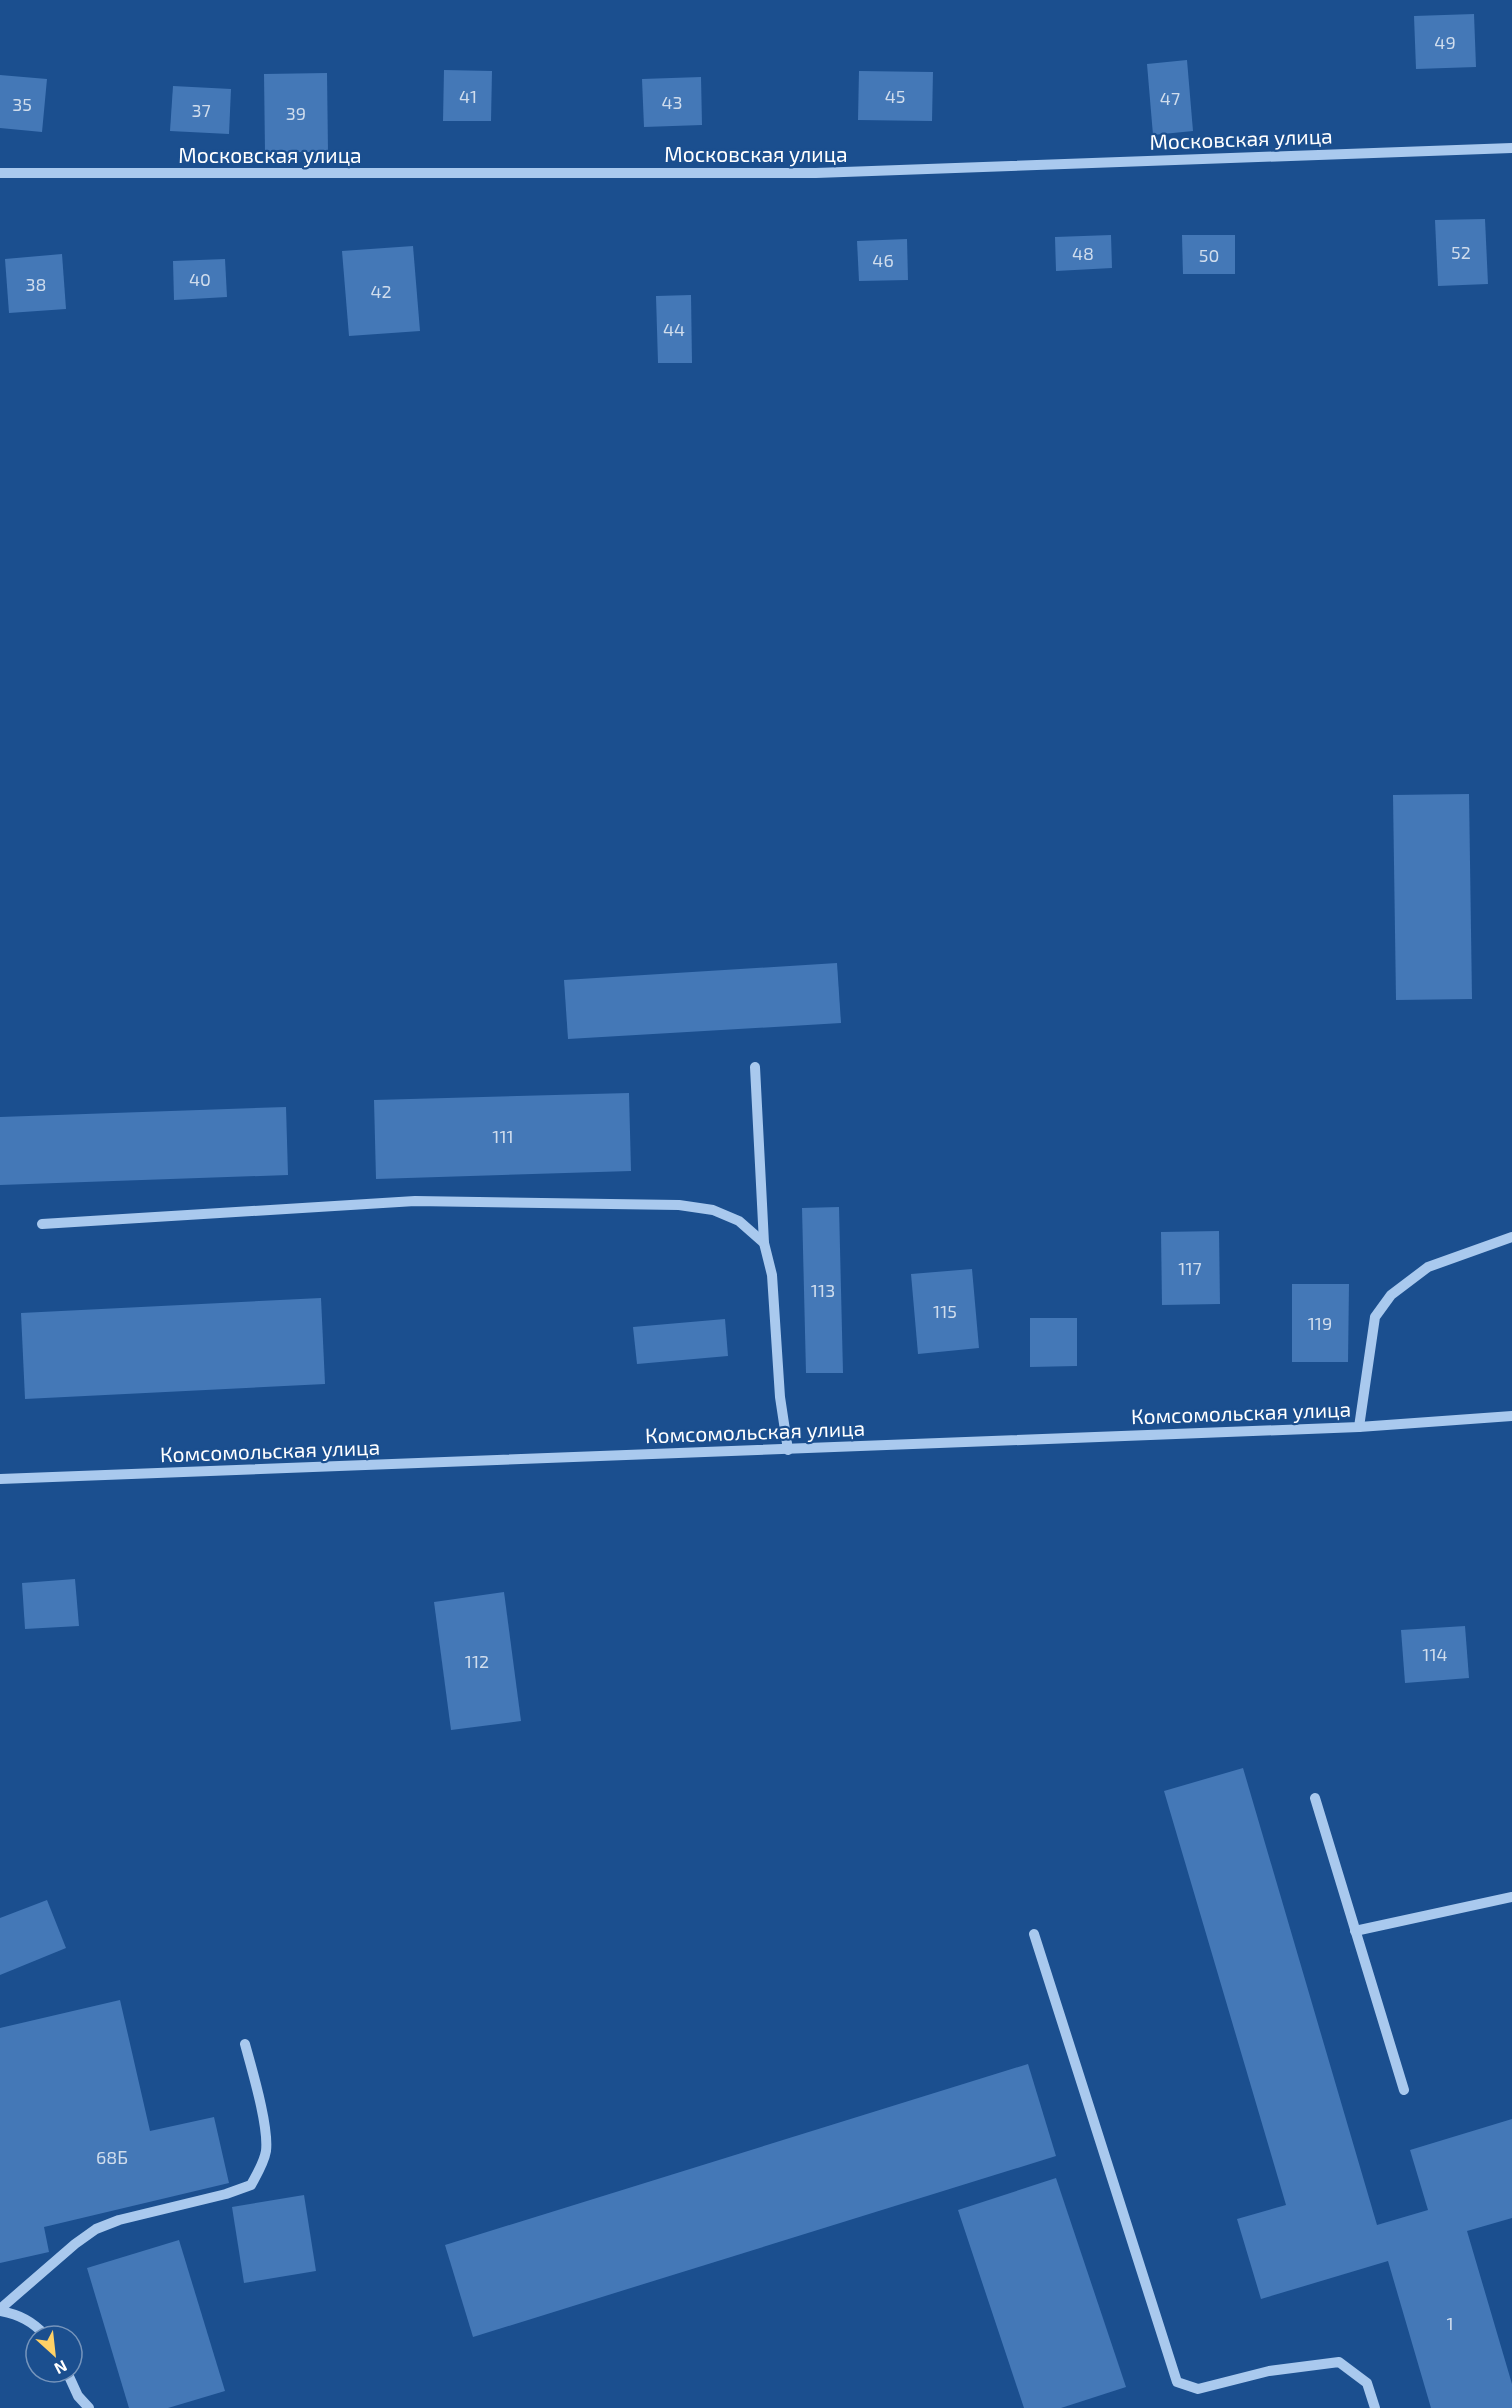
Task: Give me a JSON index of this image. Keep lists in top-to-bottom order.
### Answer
{
  "streets": {
    "street": ["Московская улица", "Комсомольская улица"]
  },
  "house_numbers": [
    "49",
    "41",
    "45",
    "47",
    "43",
    "35",
    "37",
    "39",
    "52",
    "48",
    "50",
    "46",
    "40",
    "38",
    "42",
    "44",
    "111",
    "117",
    "113",
    "115",
    "119",
    "114",
    "112",
    "68Б",
    "1"
  ],
  "north": "bottom right"
}
